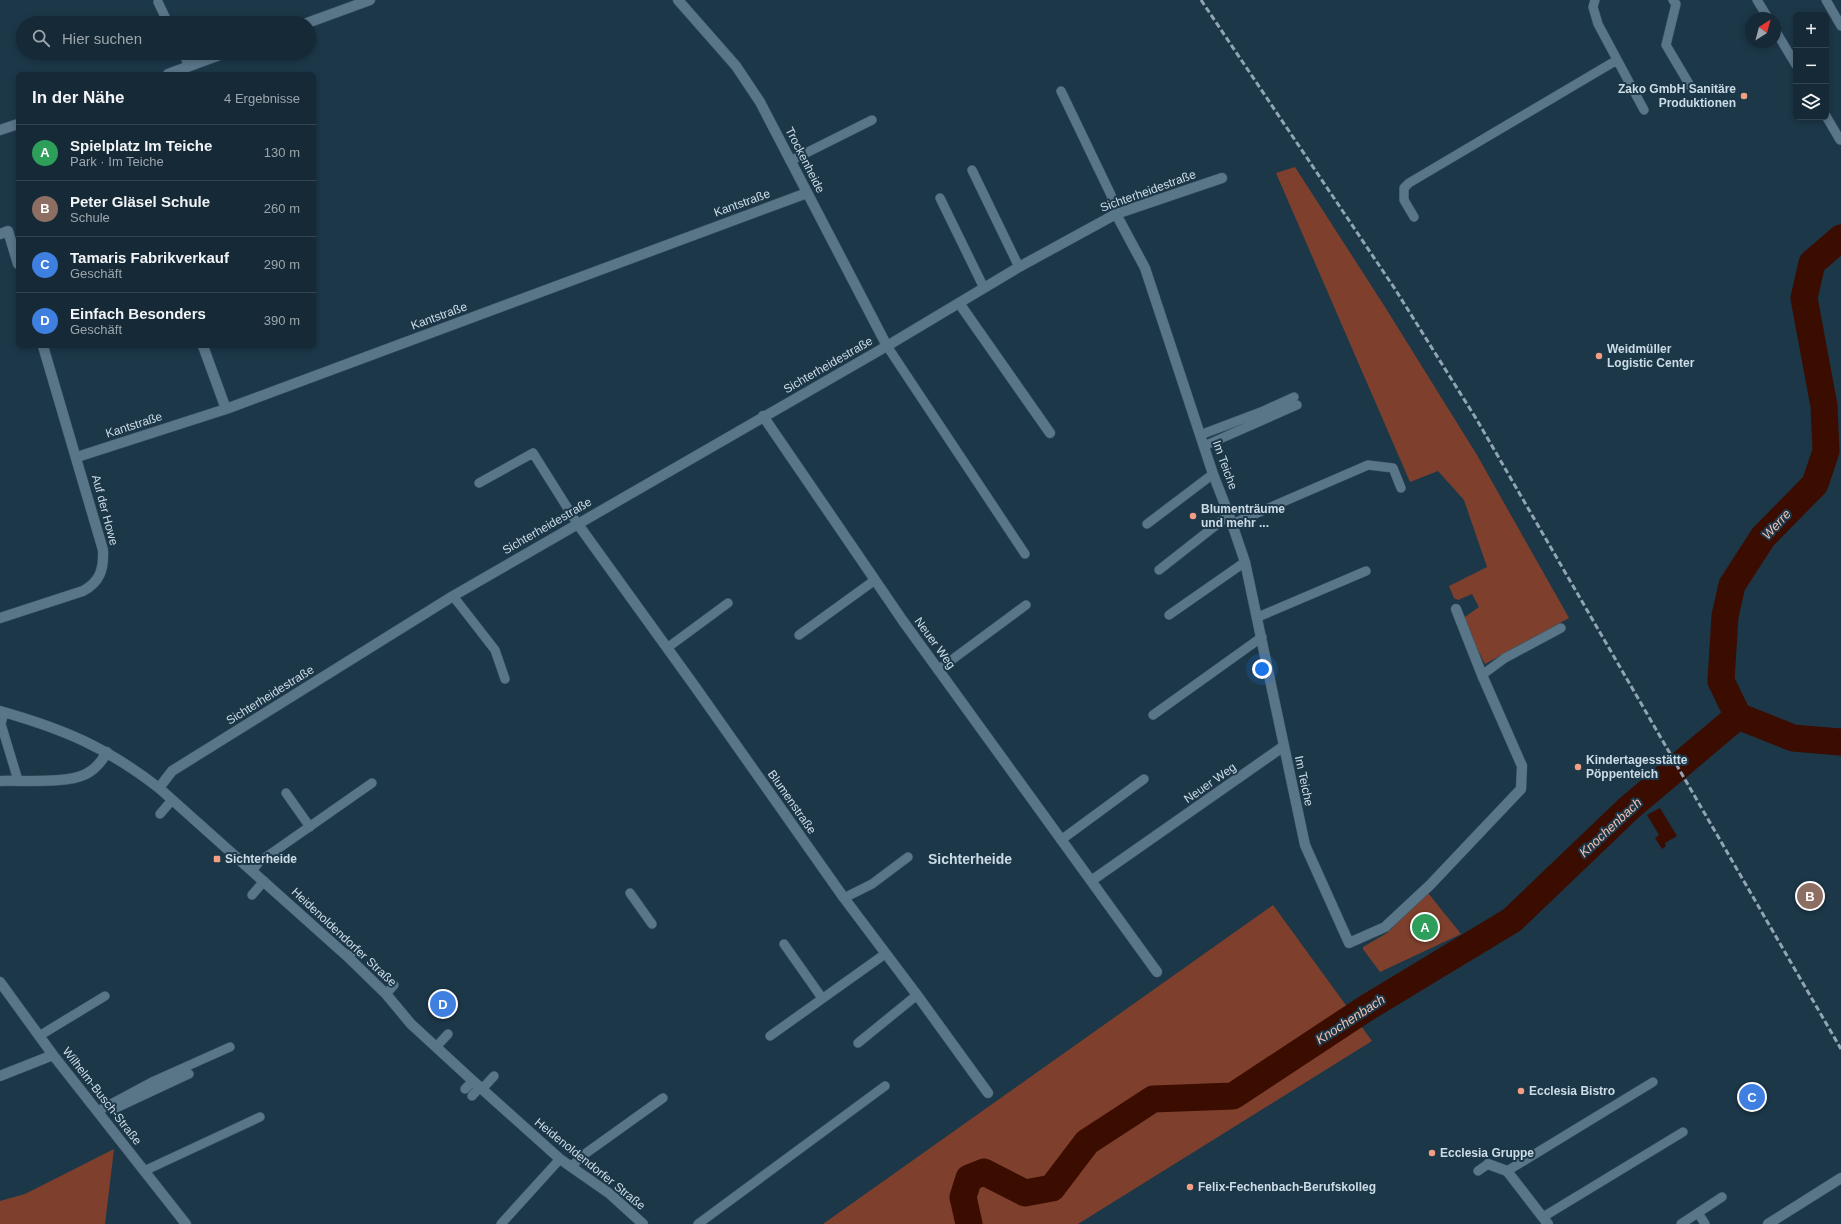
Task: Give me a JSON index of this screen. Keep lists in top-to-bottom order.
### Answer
{
  "streets": {
    "street": [
      "Trockenheide",
      "Sichterheidestraße",
      "Kantstraße",
      "Im Teiche",
      "Auf der Howe",
      "Neuer Weg",
      "Blumenstraße",
      "Heidenoldendorfer Straße",
      "Wilhelm-Busch-Straße"
    ]
  },
  "crossings": [
    ["Trockenheide", "Sichterheidestraße"],
    ["Trockenheide", "Kantstraße"],
    ["Sichterheidestraße", "Im Teiche"],
    ["Sichterheidestraße", "Neuer Weg"],
    ["Sichterheidestraße", "Blumenstraße"],
    ["Sichterheidestraße", "Heidenoldendorfer Straße"],
    ["Kantstraße", "Auf der Howe"],
    ["Im Teiche", "Neuer Weg"]
  ],
  "districts": ["Sichterheide"],
  "water": ["Werre", "Knochenbach"],
  "places": {
    "other": [
      "Zako GmbH Sanitäre Produktionen",
      "Weidmüller Logistic Center",
      "Blumenträume und mehr ...",
      "Kindertagesstätte Pöppenteich",
      "Ecclesia Bistro",
      "Ecclesia Gruppe",
      "Felix-Fechenbach-Berufskolleg"
    ],
    "transit": ["Sichterheide"]
  },
  "north": "top right",
  "page": {
    "map_buttons": ["+", "−"],
    "search": "Hier suchen",
    "heading": ["In der Nähe", "4 Ergebnisse"],
    "list": [
      {
        "mark": "A",
        "name": "Spielplatz Im Teiche",
        "note": "Park · Im Teiche",
        "value": "130 m"
      },
      {
        "mark": "B",
        "name": "Peter Gläsel Schule",
        "note": "Schule",
        "value": "260 m"
      },
      {
        "mark": "C",
        "name": "Tamaris Fabrikverkauf",
        "note": "Geschäft",
        "value": "290 m"
      },
      {
        "mark": "D",
        "name": "Einfach Besonders",
        "note": "Geschäft",
        "value": "390 m"
      }
    ],
    "pins": [
      "B",
      "A",
      "D",
      "C"
    ]
  }
}
